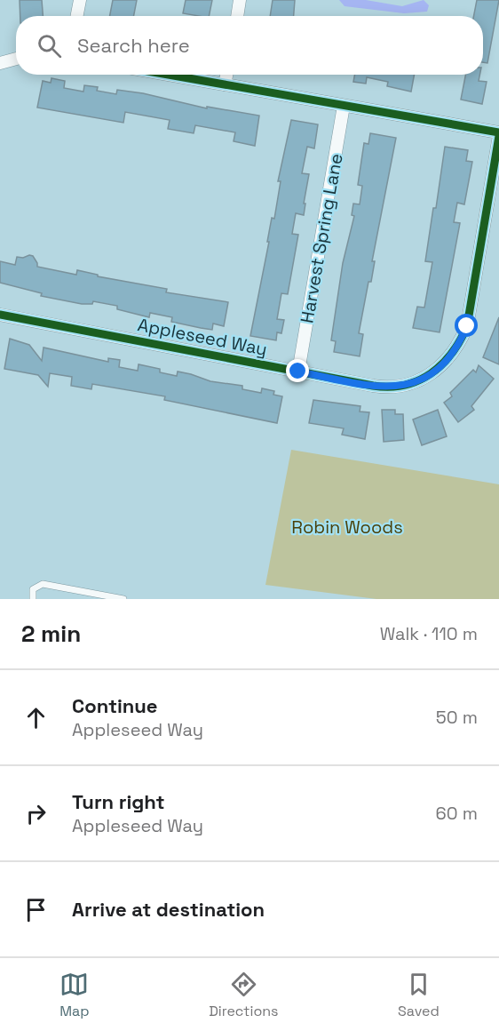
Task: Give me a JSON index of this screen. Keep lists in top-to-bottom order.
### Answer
{
  "streets": {
    "street": ["Harvest Spring Lane", "Appleseed Way"]
  },
  "crossings": [
    ["Harvest Spring Lane", "Appleseed Way"]
  ],
  "parks": ["Robin Woods"],
  "page": {
    "search": "Search here",
    "heading": ["2 min", "Walk · 110 m"],
    "list": [
      ["Continue", "Appleseed Way", "50 m"],
      ["Turn right", "Appleseed Way", "60 m"],
      "Arrive at destination"
    ],
    "nav": ["Map", "Directions", "Saved"]
  }
}
